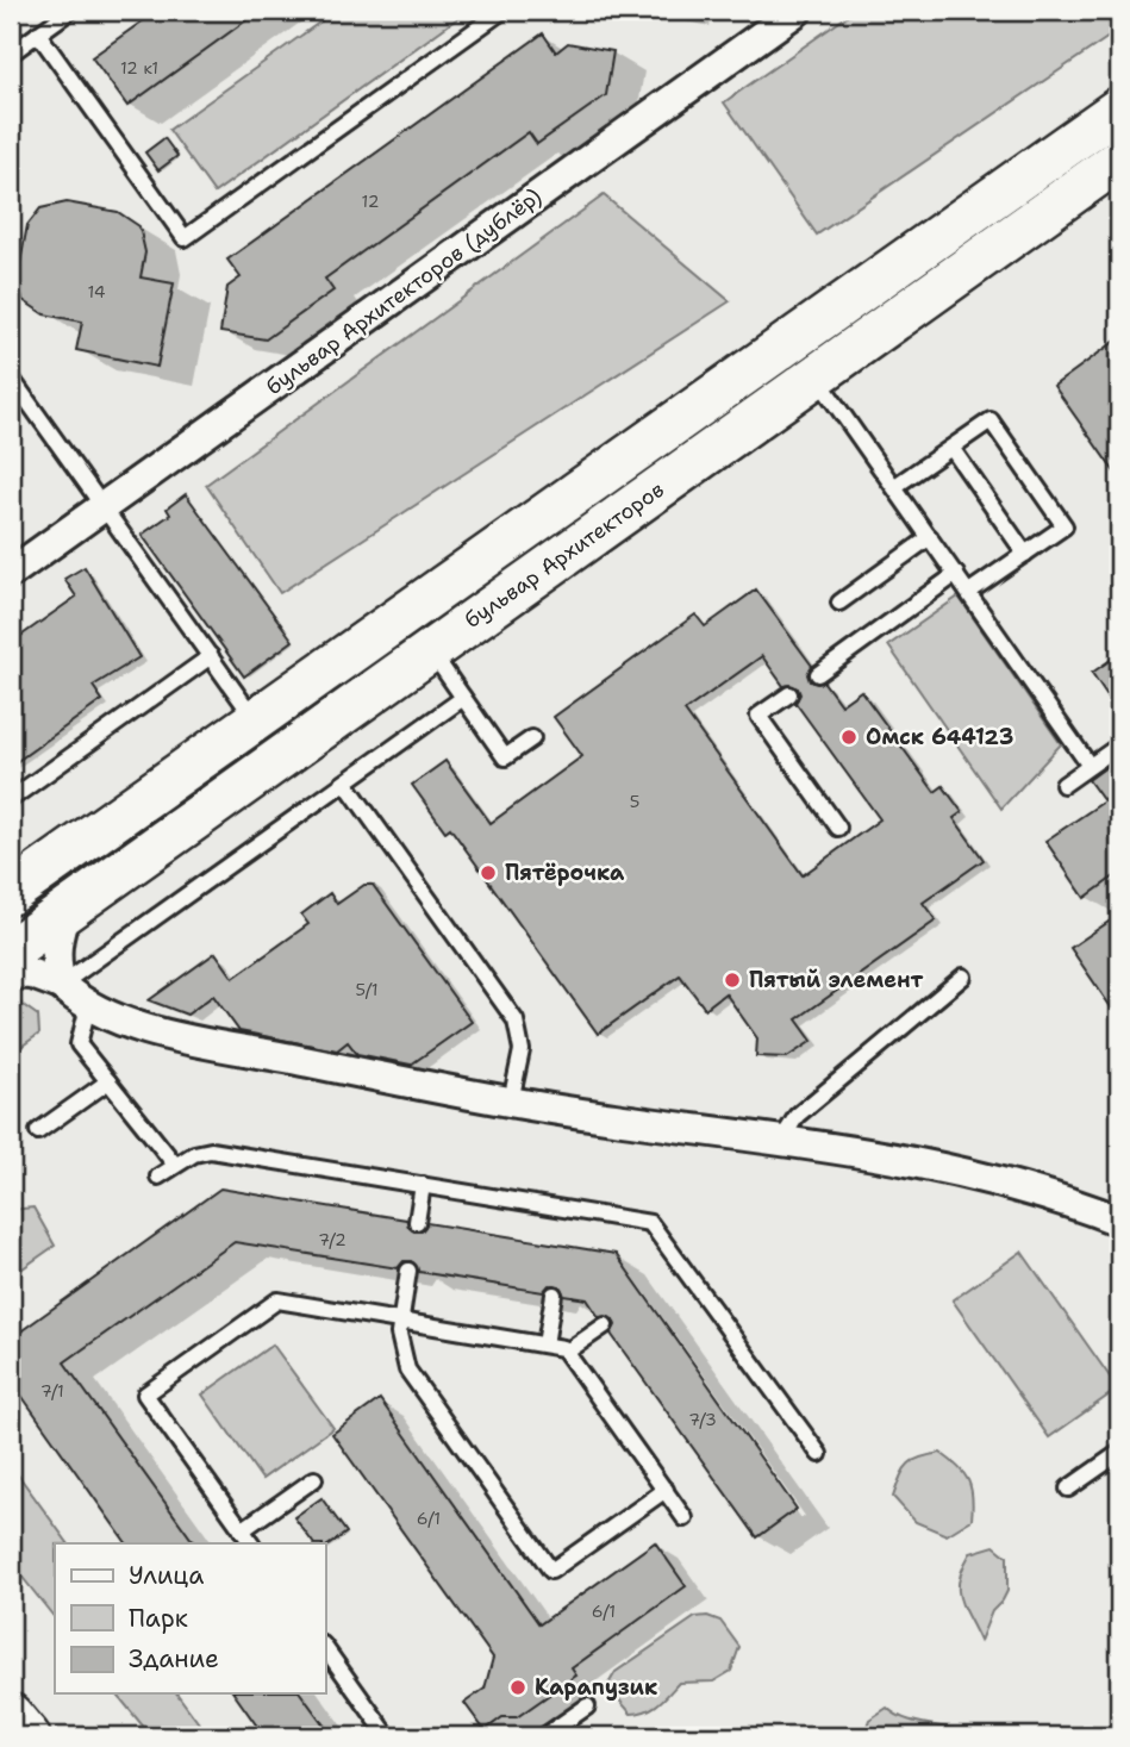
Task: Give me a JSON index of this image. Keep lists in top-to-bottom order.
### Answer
{
  "streets": {
    "main road": ["бульвар Архитекторов"],
    "street": ["бульвар Архитекторов (дублёр)"]
  },
  "places": [
    "Омск 644123",
    "Пятёрочка",
    "Пятый элемент",
    "Карапузик"
  ],
  "house_numbers": [
    "12 к1",
    "12",
    "14",
    "5",
    "5/1",
    "7/2",
    "7/1",
    "7/3",
    "6/1",
    "6/1"
  ],
  "legend": ["Улица", "Парк", "Здание"]
}
